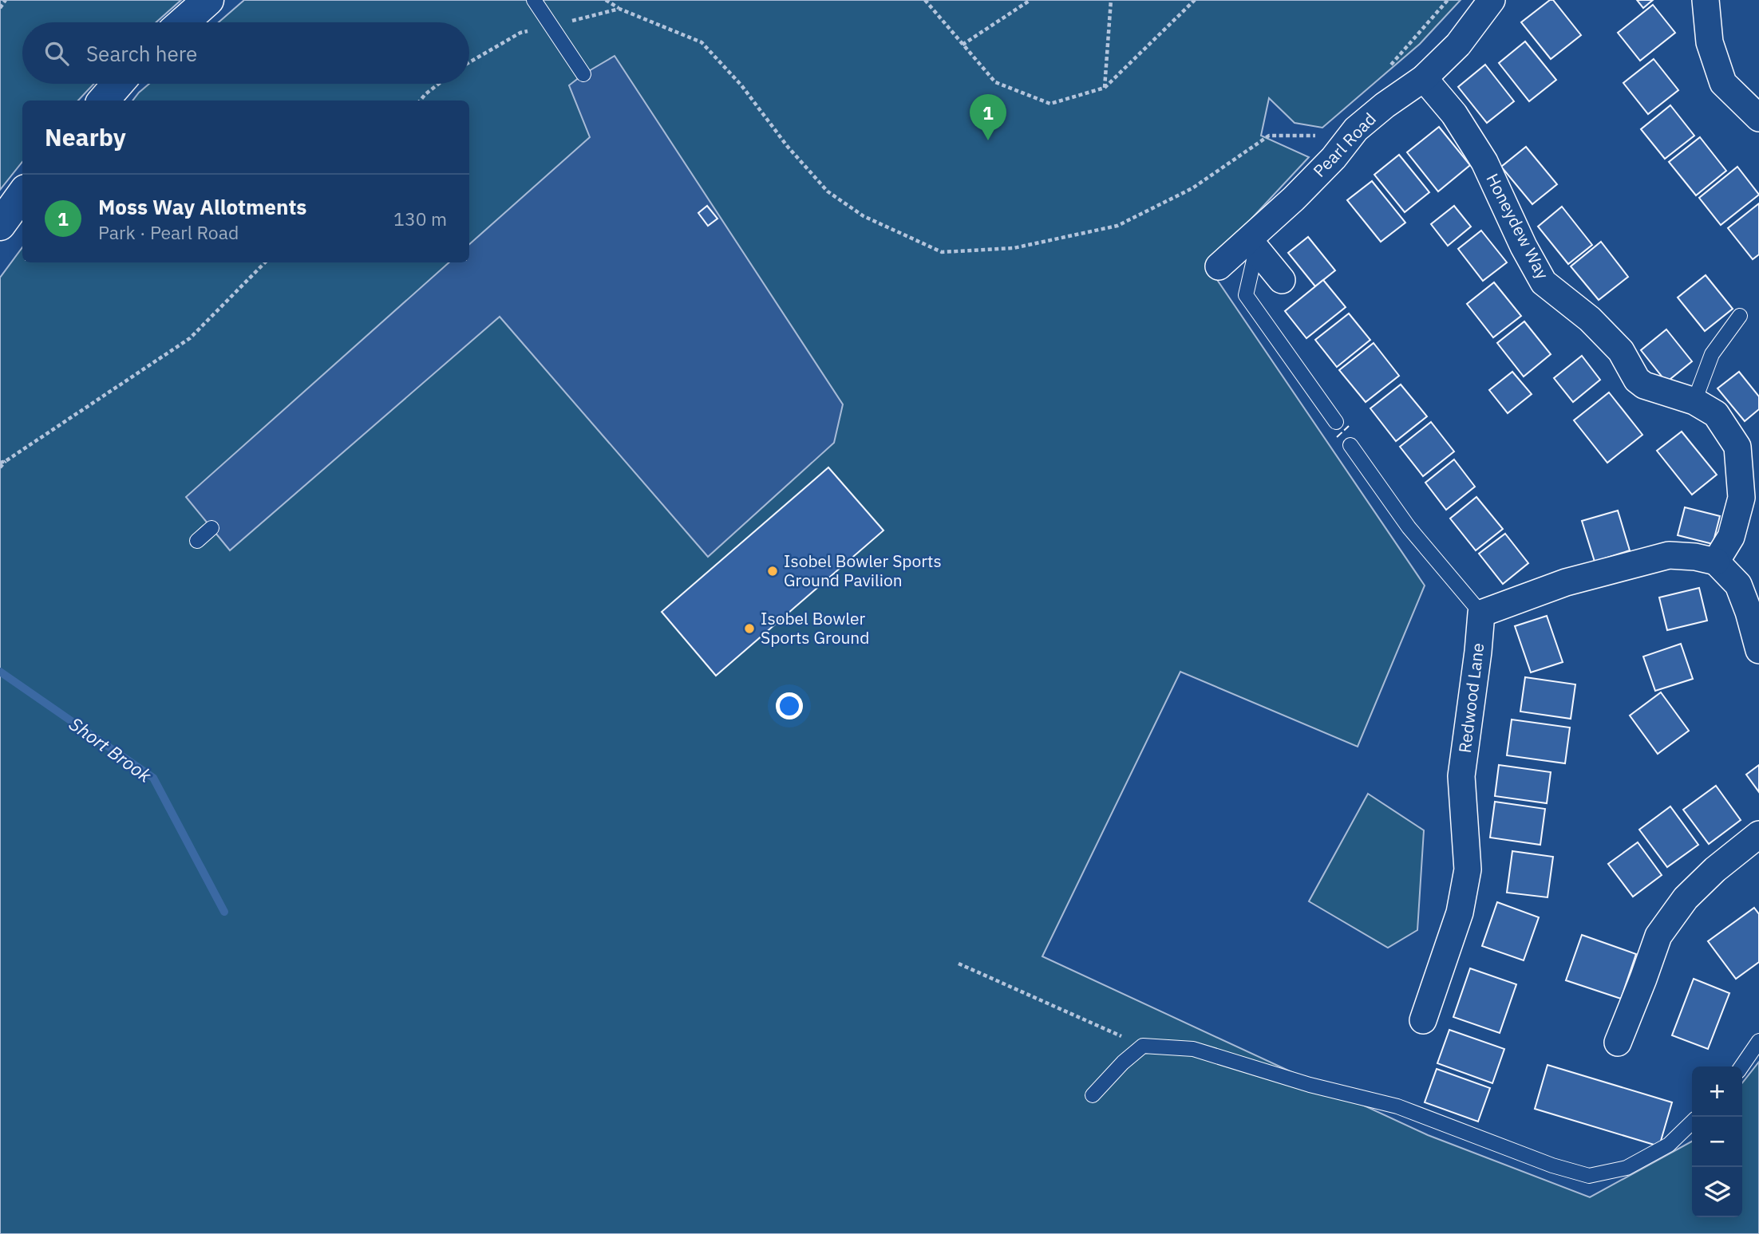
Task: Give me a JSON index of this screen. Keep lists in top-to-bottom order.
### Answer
{
  "streets": {
    "street": ["Pearl Road", "Honeydew Way", "Redwood Lane"]
  },
  "crossings": [
    ["Pearl Road", "Honeydew Way"]
  ],
  "water": ["Short Brook"],
  "places": ["Isobel Bowler Sports Ground Pavilion", "Isobel Bowler Sports Ground"],
  "page": {
    "search": "Search here",
    "pins": "1",
    "heading": "Nearby",
    "list": [
      {
        "mark": "1",
        "name": "Moss Way Allotments",
        "note": "Park · Pearl Road",
        "value": "130 m"
      }
    ],
    "map_buttons": ["+", "−"]
  }
}
